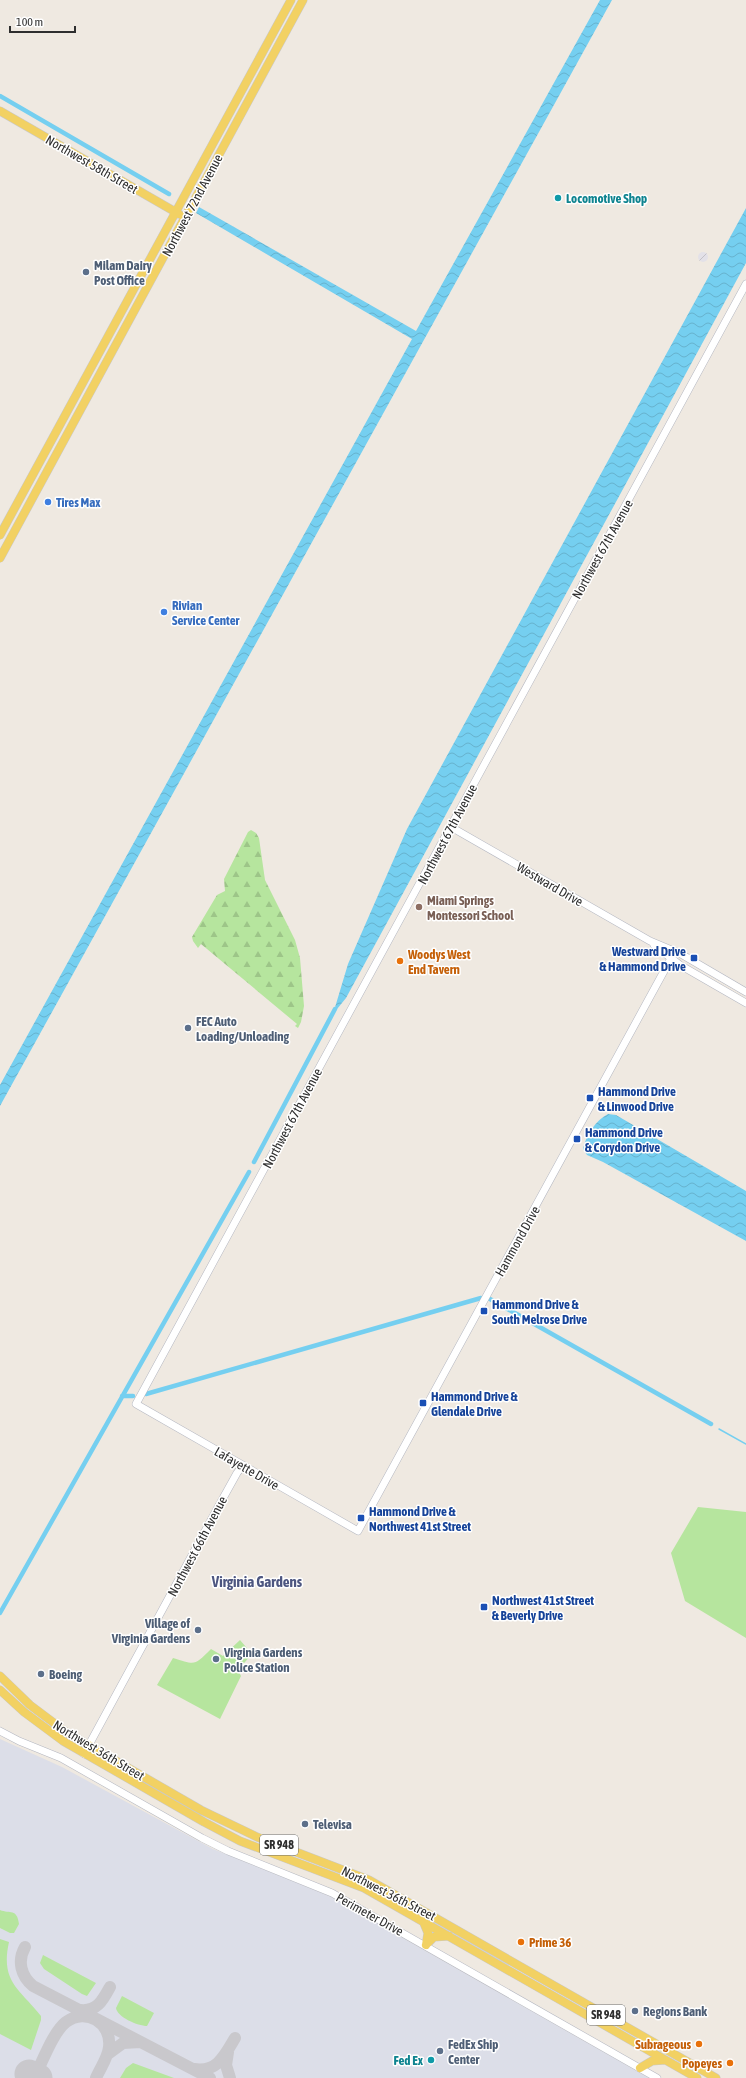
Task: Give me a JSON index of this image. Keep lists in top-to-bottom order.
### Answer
{
  "streets": {
    "main road": [
      "Northwest 58th Street",
      "Northwest 72nd Avenue",
      "Northwest 36th Street",
      "SR 948"
    ],
    "street": [
      "Northwest 67th Avenue",
      "Westward Drive",
      "Hammond Drive",
      "Lafayette Drive",
      "Northwest 66th Avenue",
      "Perimeter Drive"
    ]
  },
  "crossings": [
    ["Northwest 58th Street", "Northwest 72nd Avenue"],
    ["Northwest 67th Avenue", "Westward Drive"],
    ["Northwest 67th Avenue", "Lafayette Drive"],
    ["Westward Drive", "Hammond Drive"],
    ["Hammond Drive", "Lafayette Drive"],
    ["Lafayette Drive", "Northwest 66th Avenue"],
    ["Northwest 66th Avenue", "Northwest 36th Street"]
  ],
  "districts": ["Virginia Gardens"],
  "places": {
    "other": [
      "Locomotive Shop",
      "Milam Dairy Post Office",
      "Tires Max",
      "Rivian Service Center",
      "Miami Springs Montessori School",
      "Woodys West End Tavern",
      "FEC Auto Loading/Unloading",
      "Village of Virginia Gardens",
      "Virginia Gardens Police Station",
      "Boeing",
      "Televisa",
      "Prime 36",
      "Regions Bank",
      "Subrageous",
      "FedEx Ship Center",
      "Fed Ex",
      "Popeyes"
    ],
    "transit": [
      "Westward Drive & Hammond Drive",
      "Hammond Drive & Linwood Drive",
      "Hammond Drive & Corydon Drive",
      "Hammond Drive & South Melrose Drive",
      "Hammond Drive & Glendale Drive",
      "Hammond Drive & Northwest 41st Street",
      "Northwest 41st Street & Beverly Drive"
    ]
  },
  "scale_bar": "100 m"
}
